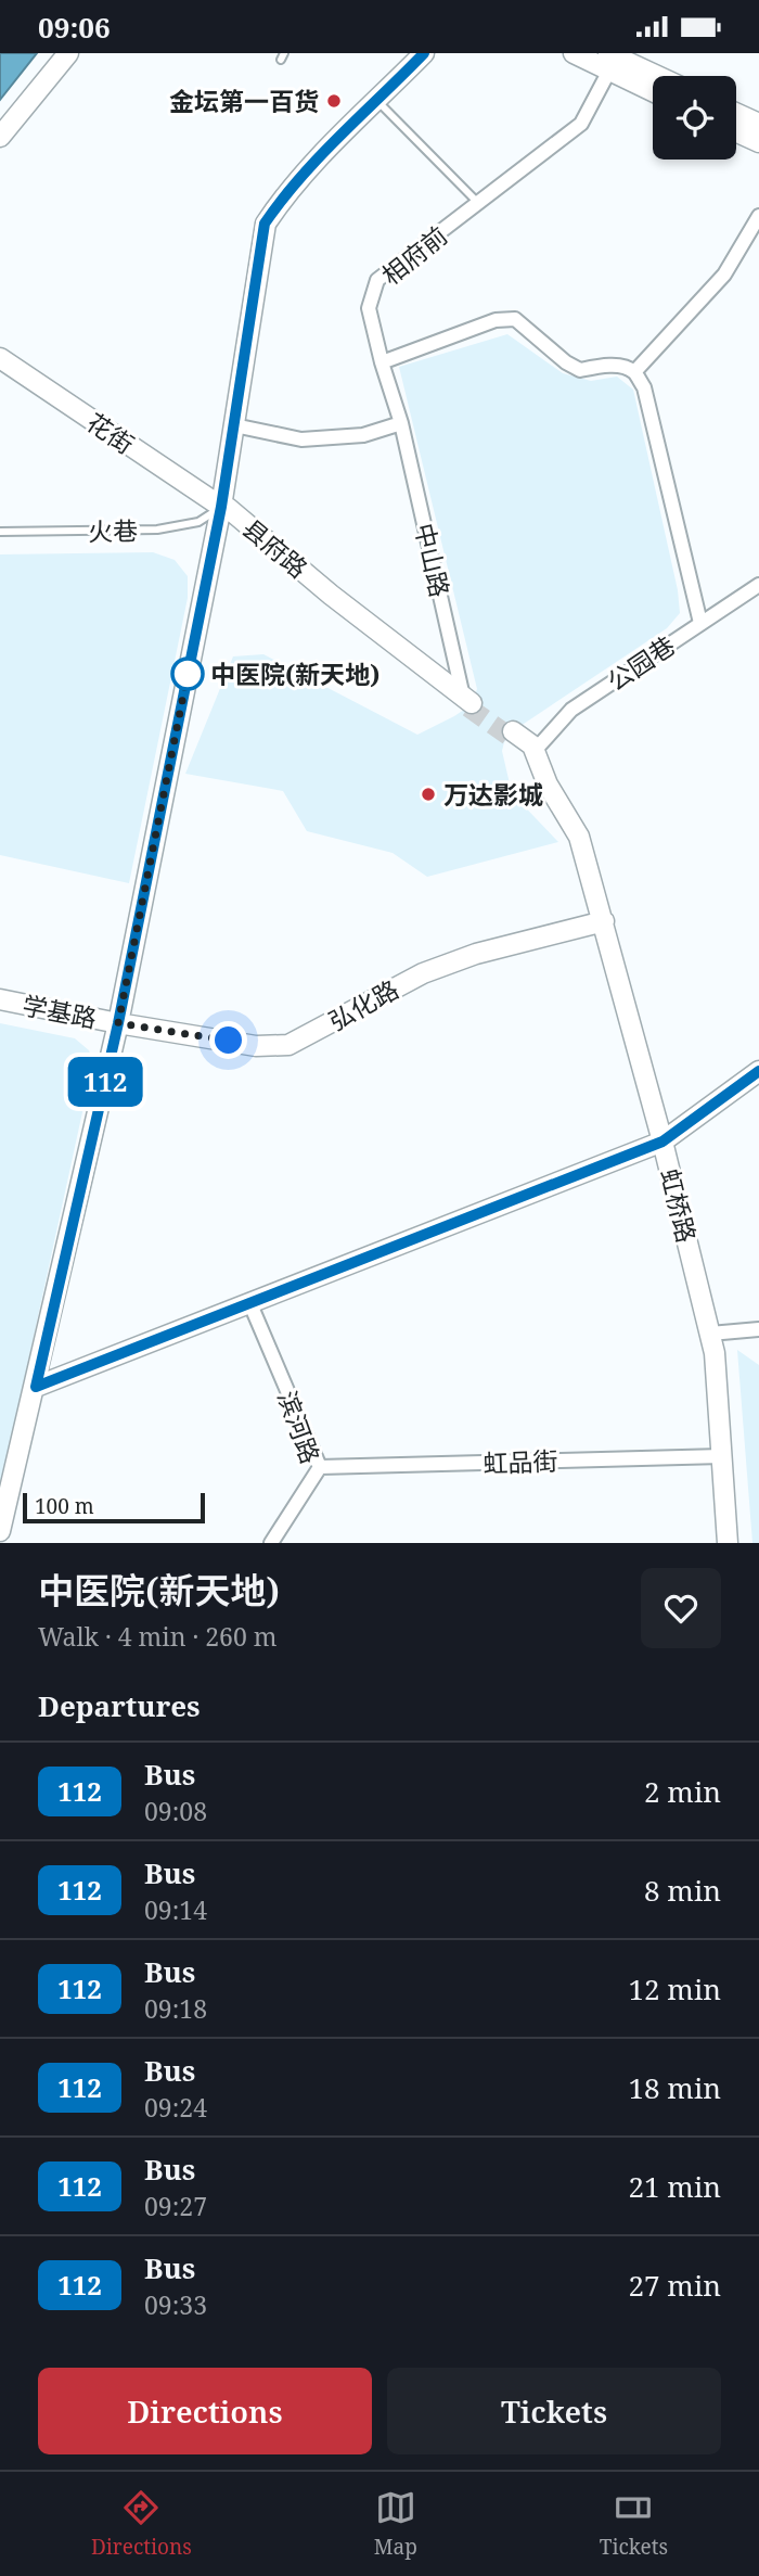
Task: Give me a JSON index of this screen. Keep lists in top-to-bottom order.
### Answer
{
  "streets": {
    "street": [
      "相府前",
      "花街",
      "县府路",
      "中山路",
      "公园巷",
      "弘化路",
      "学基路",
      "虹桥路",
      "滨河路",
      "虹品街"
    ],
    "lane": ["火巷"]
  },
  "crossings": [
    ["相府前", "中山路"],
    ["花街", "火巷"],
    ["花街", "县府路"],
    ["火巷", "县府路"],
    ["县府路", "中山路"],
    ["公园巷", "虹桥路"],
    ["弘化路", "学基路"],
    ["弘化路", "虹桥路"],
    ["虹桥路", "虹品街"],
    ["滨河路", "虹品街"]
  ],
  "places": ["金坛第一百货", "中医院(新天地)", "万达影城"],
  "lines": ["bus line 112"],
  "scale_bar": "100 m",
  "page": {
    "status": "09:06",
    "on_map": "112",
    "scale": "100 m",
    "heading": [
      ["中医院(新天地)", "Walk · 4 min · 260 m"],
      "Departures"
    ],
    "list": [
      {
        "mark": "112",
        "name": "Bus",
        "note": "09:08",
        "value": "2 min"
      },
      {
        "mark": "112",
        "name": "Bus",
        "note": "09:14",
        "value": "8 min"
      },
      {
        "mark": "112",
        "name": "Bus",
        "note": "09:18",
        "value": "12 min"
      },
      {
        "mark": "112",
        "name": "Bus",
        "note": "09:24",
        "value": "18 min"
      },
      {
        "mark": "112",
        "name": "Bus",
        "note": "09:27",
        "value": "21 min"
      },
      {
        "mark": "112",
        "name": "Bus",
        "note": "09:33",
        "value": "27 min"
      }
    ],
    "buttons": ["Directions", "Tickets"],
    "tabs": ["Directions", "Map", "Tickets"]
  }
}
